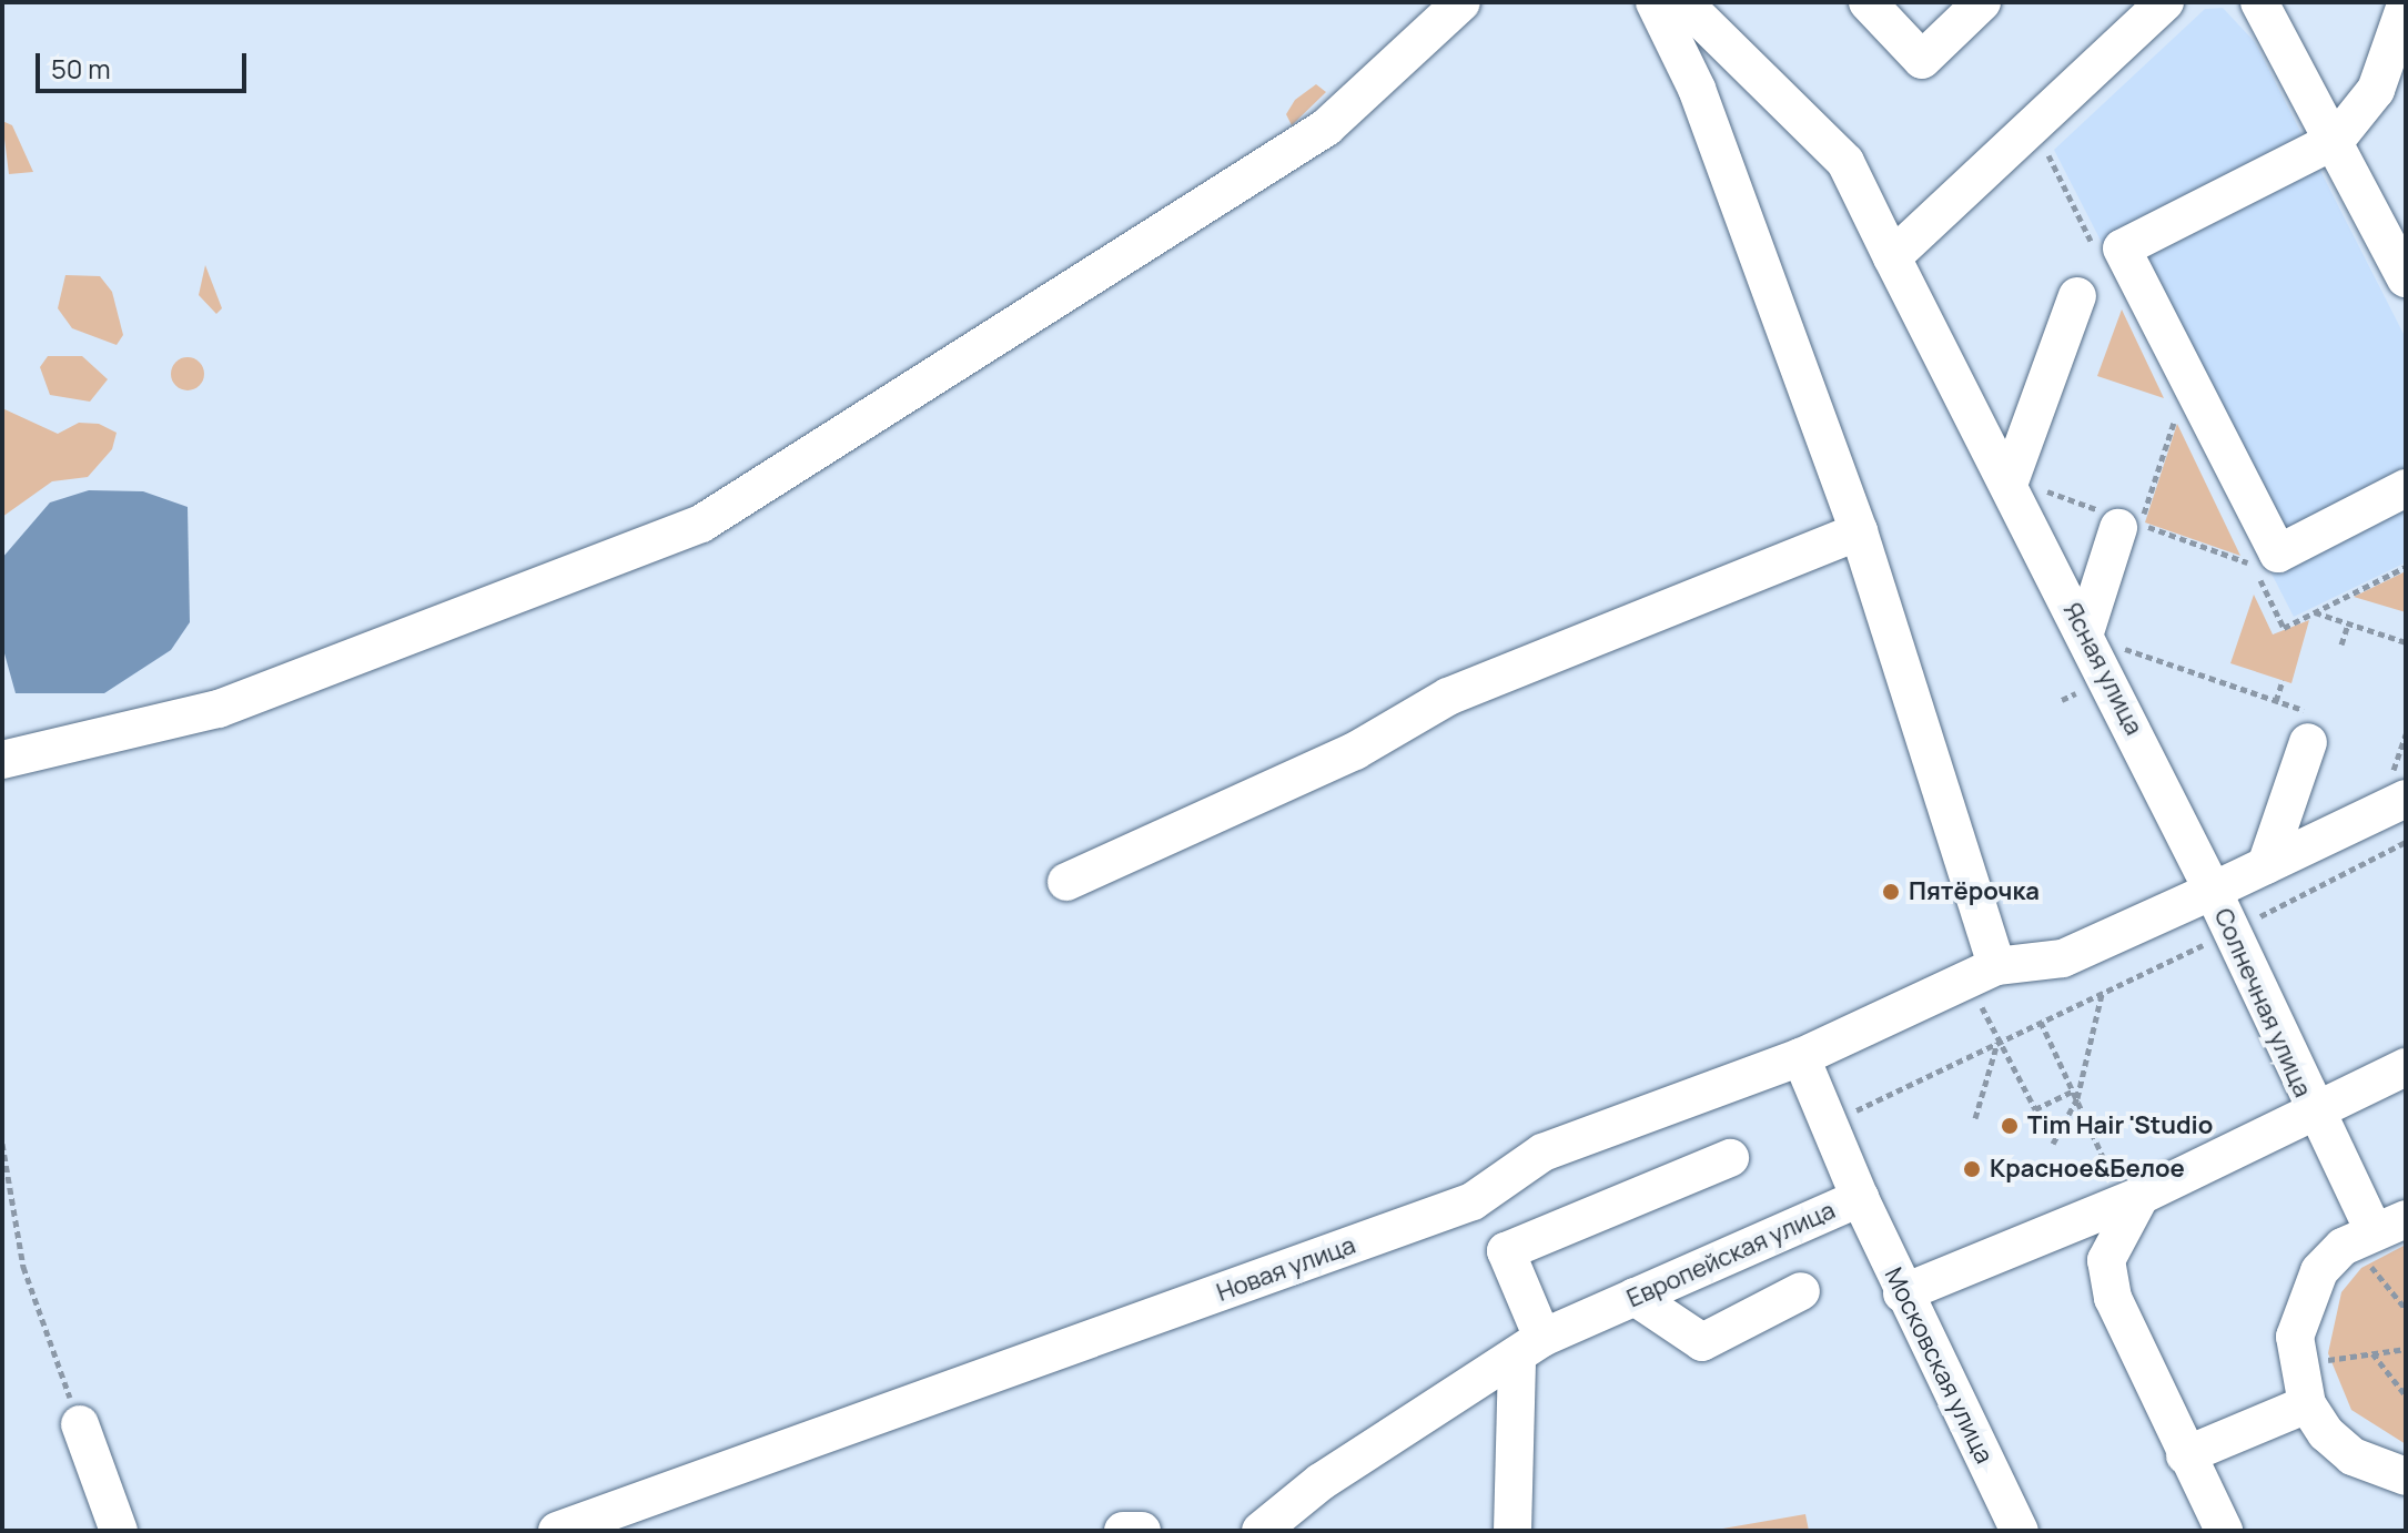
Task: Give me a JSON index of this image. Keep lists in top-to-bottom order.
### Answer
{
  "streets": {
    "street": [
      "Ясная улица",
      "Солнечная улица",
      "Европейская улица",
      "Новая улица",
      "Московская улица"
    ]
  },
  "crossings": [
    ["Ясная улица", "Солнечная улица"],
    ["Ясная улица", "Новая улица"],
    ["Солнечная улица", "Новая улица"],
    ["Солнечная улица", "Московская улица"],
    ["Европейская улица", "Новая улица"],
    ["Европейская улица", "Московская улица"]
  ],
  "places": ["Пятёрочка", "Tim Hair 'Studio", "Красное&Белое"],
  "scale_bar": "50 m"
}
